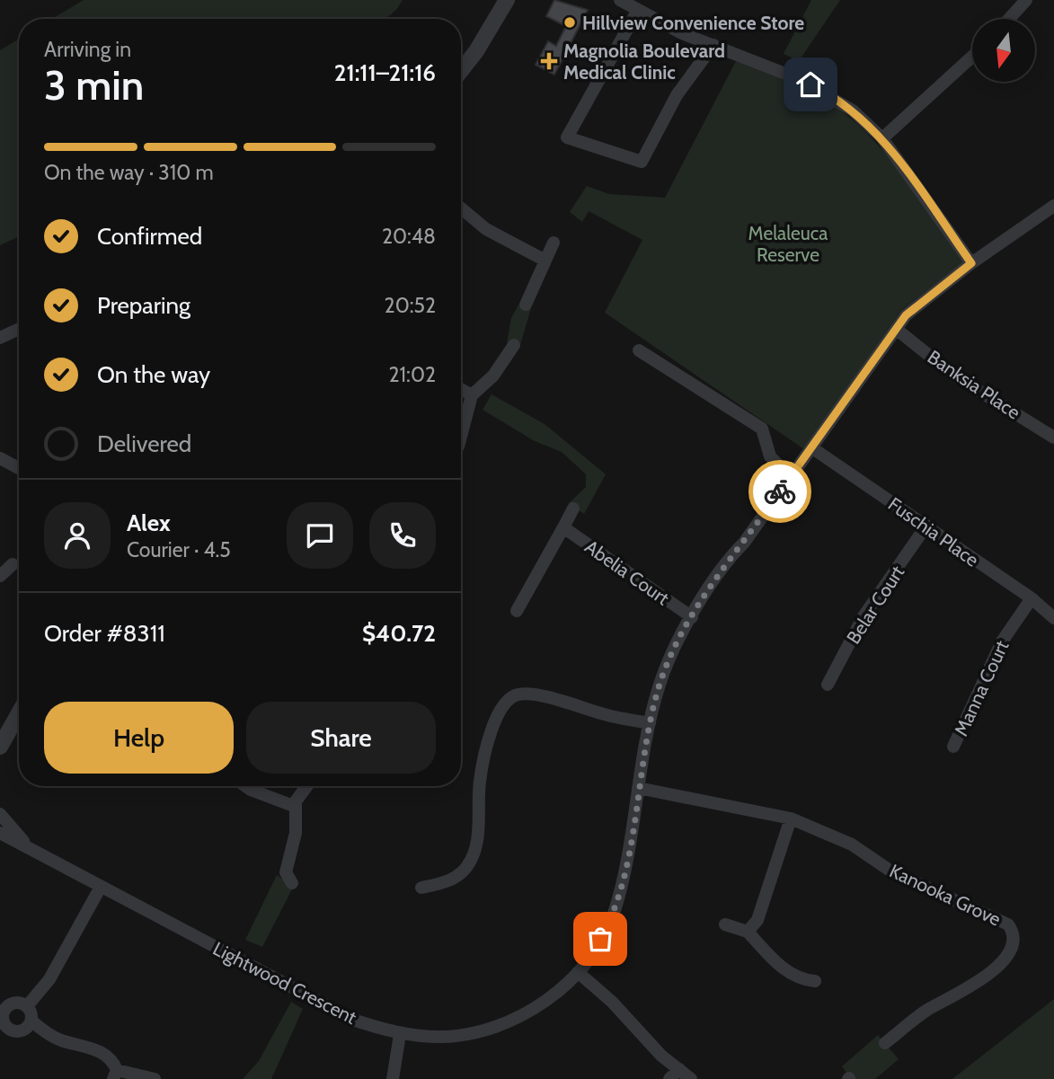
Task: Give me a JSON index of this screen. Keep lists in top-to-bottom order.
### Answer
{
  "streets": {
    "street": [
      "Banksia Place",
      "Fuschia Place",
      "Abelia Court",
      "Belar Court",
      "Manna Court",
      "Kanooka Grove",
      "Lightwood Crescent"
    ]
  },
  "crossings": [
    ["Banksia Place", "Lightwood Crescent"],
    ["Fuschia Place", "Belar Court"],
    ["Fuschia Place", "Manna Court"],
    ["Fuschia Place", "Lightwood Crescent"],
    ["Abelia Court", "Lightwood Crescent"],
    ["Kanooka Grove", "Lightwood Crescent"]
  ],
  "parks": ["Melaleuca Reserve"],
  "places": {
    "other": ["Hillview Convenience Store"],
    "health": ["Magnolia Boulevard Medical Clinic"]
  },
  "north": "bottom",
  "page": {
    "heading": ["3 min", "Arriving in", "21:11–21:16"],
    "panel": [
      "Alex",
      "Courier · 4.5",
      "Order #8311",
      "$40.72"
    ],
    "bar": "On the way · 310 m",
    "list": [
      ["Confirmed", "20:48"],
      ["Preparing", "20:52"],
      ["On the way", "21:02"],
      "Delivered"
    ],
    "buttons": ["Help", "Share"]
  }
}
